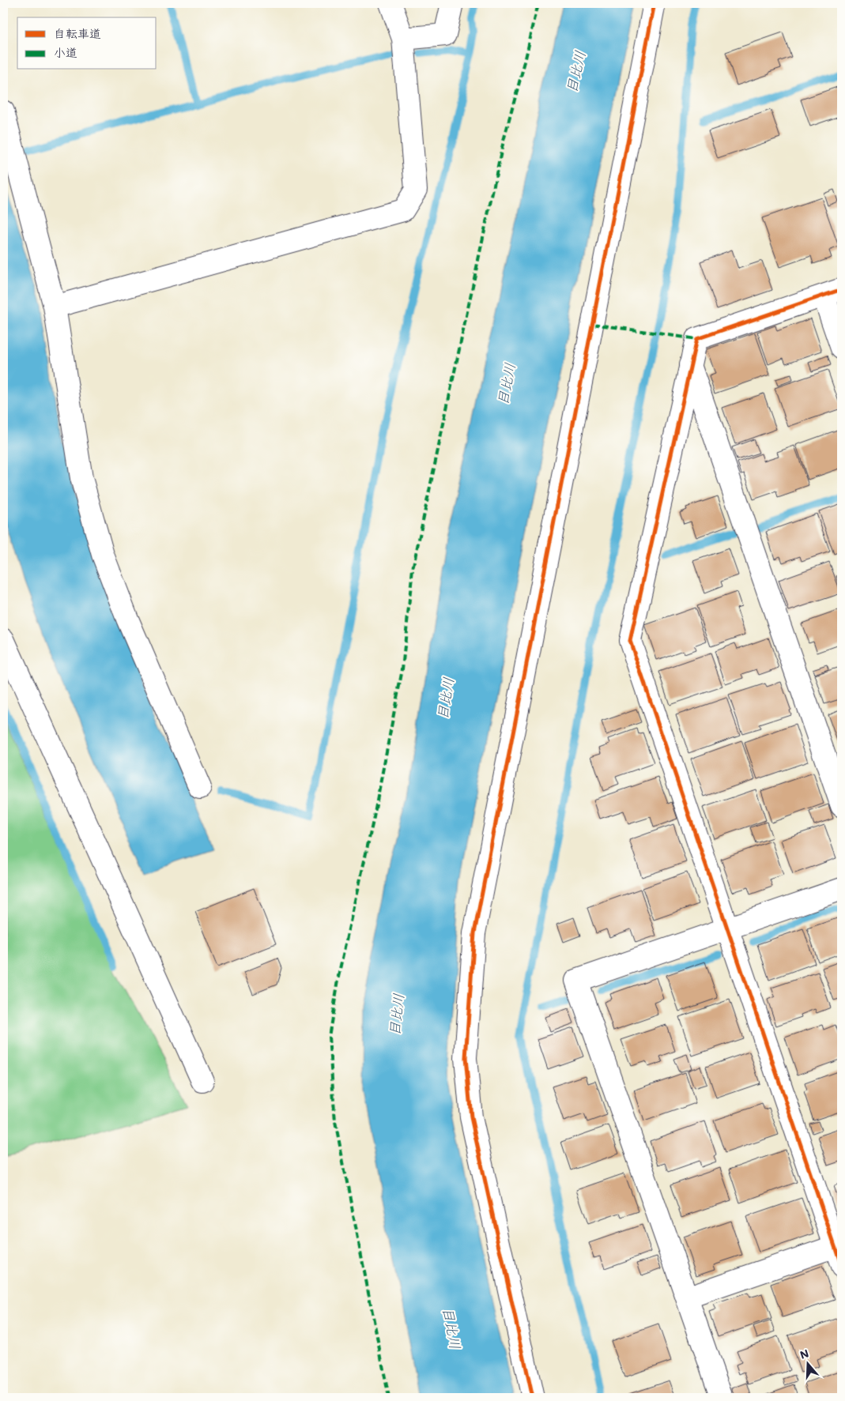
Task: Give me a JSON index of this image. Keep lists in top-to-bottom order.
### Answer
{
  "water": ["目比川"],
  "legend": ["自転車道", "小道"],
  "north": "top"
}
